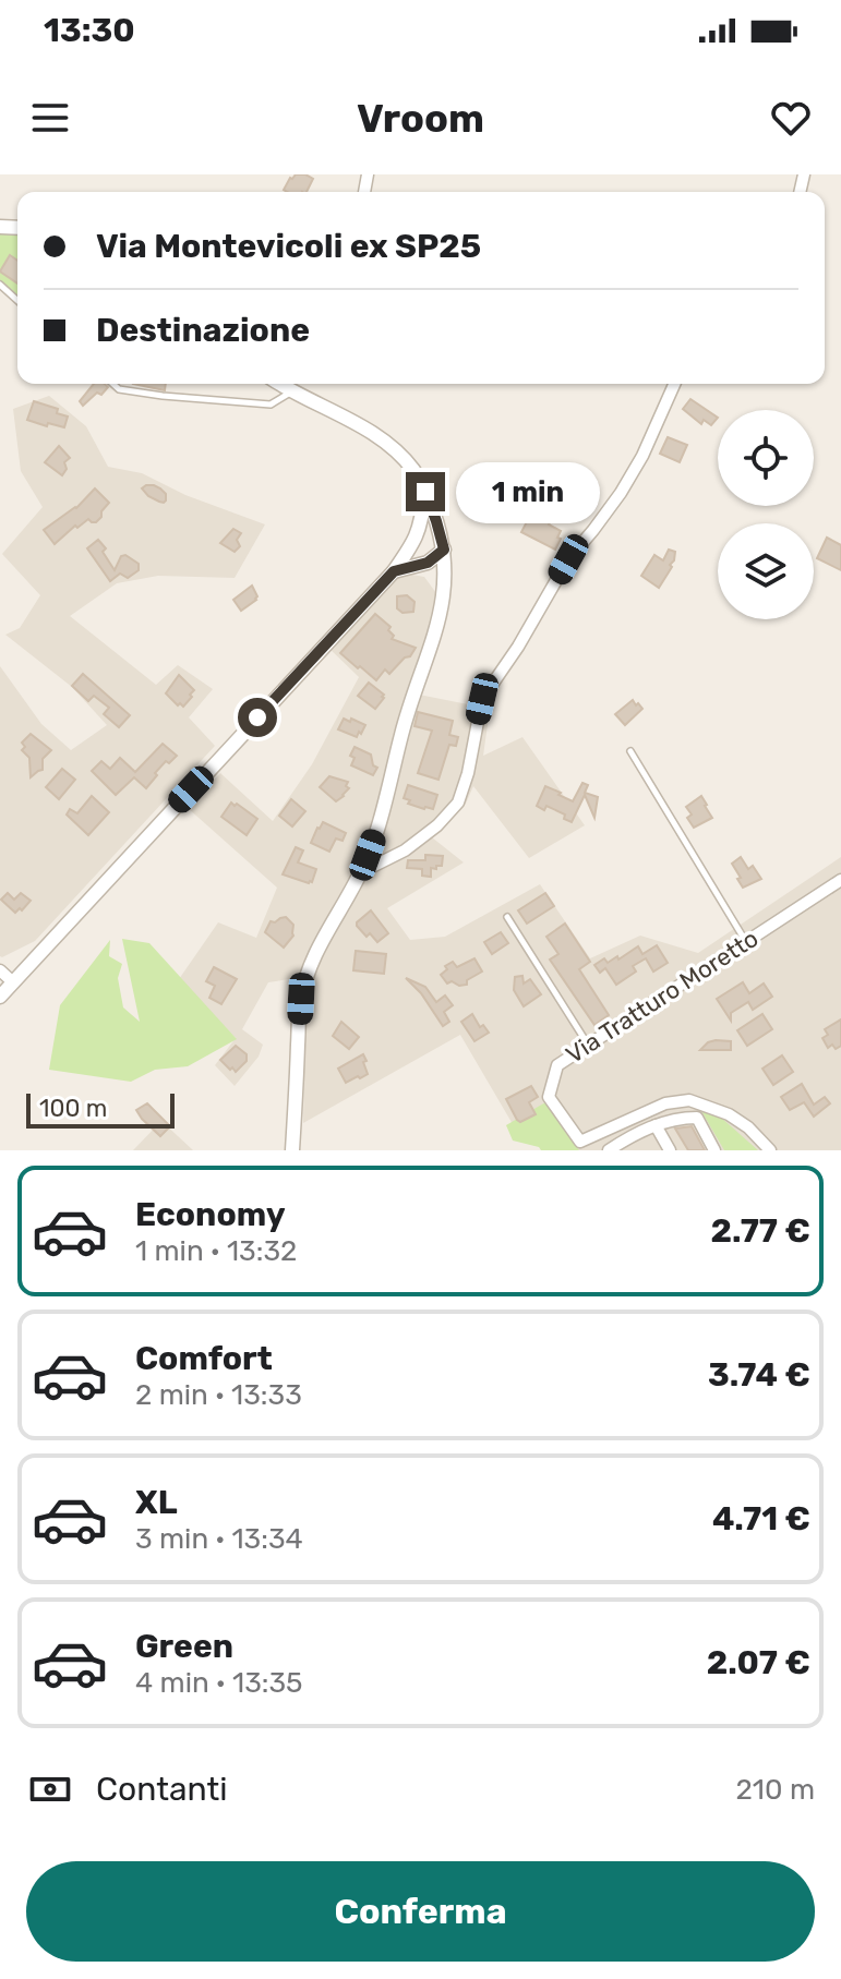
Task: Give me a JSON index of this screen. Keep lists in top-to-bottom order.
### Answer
{
  "streets": {
    "street": ["Via Tratturo Moretto"]
  },
  "scale_bar": "100 m",
  "page": {
    "status": "13:30",
    "header": "Vroom",
    "banner": ["Via Montevicoli ex SP25", "Destinazione"],
    "bubble": "1 min",
    "scale": "100 m",
    "list": [
      {
        "name": "Economy",
        "note": "1 min · 13:32",
        "value": "2.77 €"
      },
      {
        "name": "Comfort",
        "note": "2 min · 13:33",
        "value": "3.74 €"
      },
      {
        "name": "XL",
        "note": "3 min · 13:34",
        "value": "4.71 €"
      },
      {
        "name": "Green",
        "note": "4 min · 13:35",
        "value": "2.07 €"
      }
    ],
    "pay": ["Contanti", "210 m"],
    "buttons": "Conferma"
  }
}
